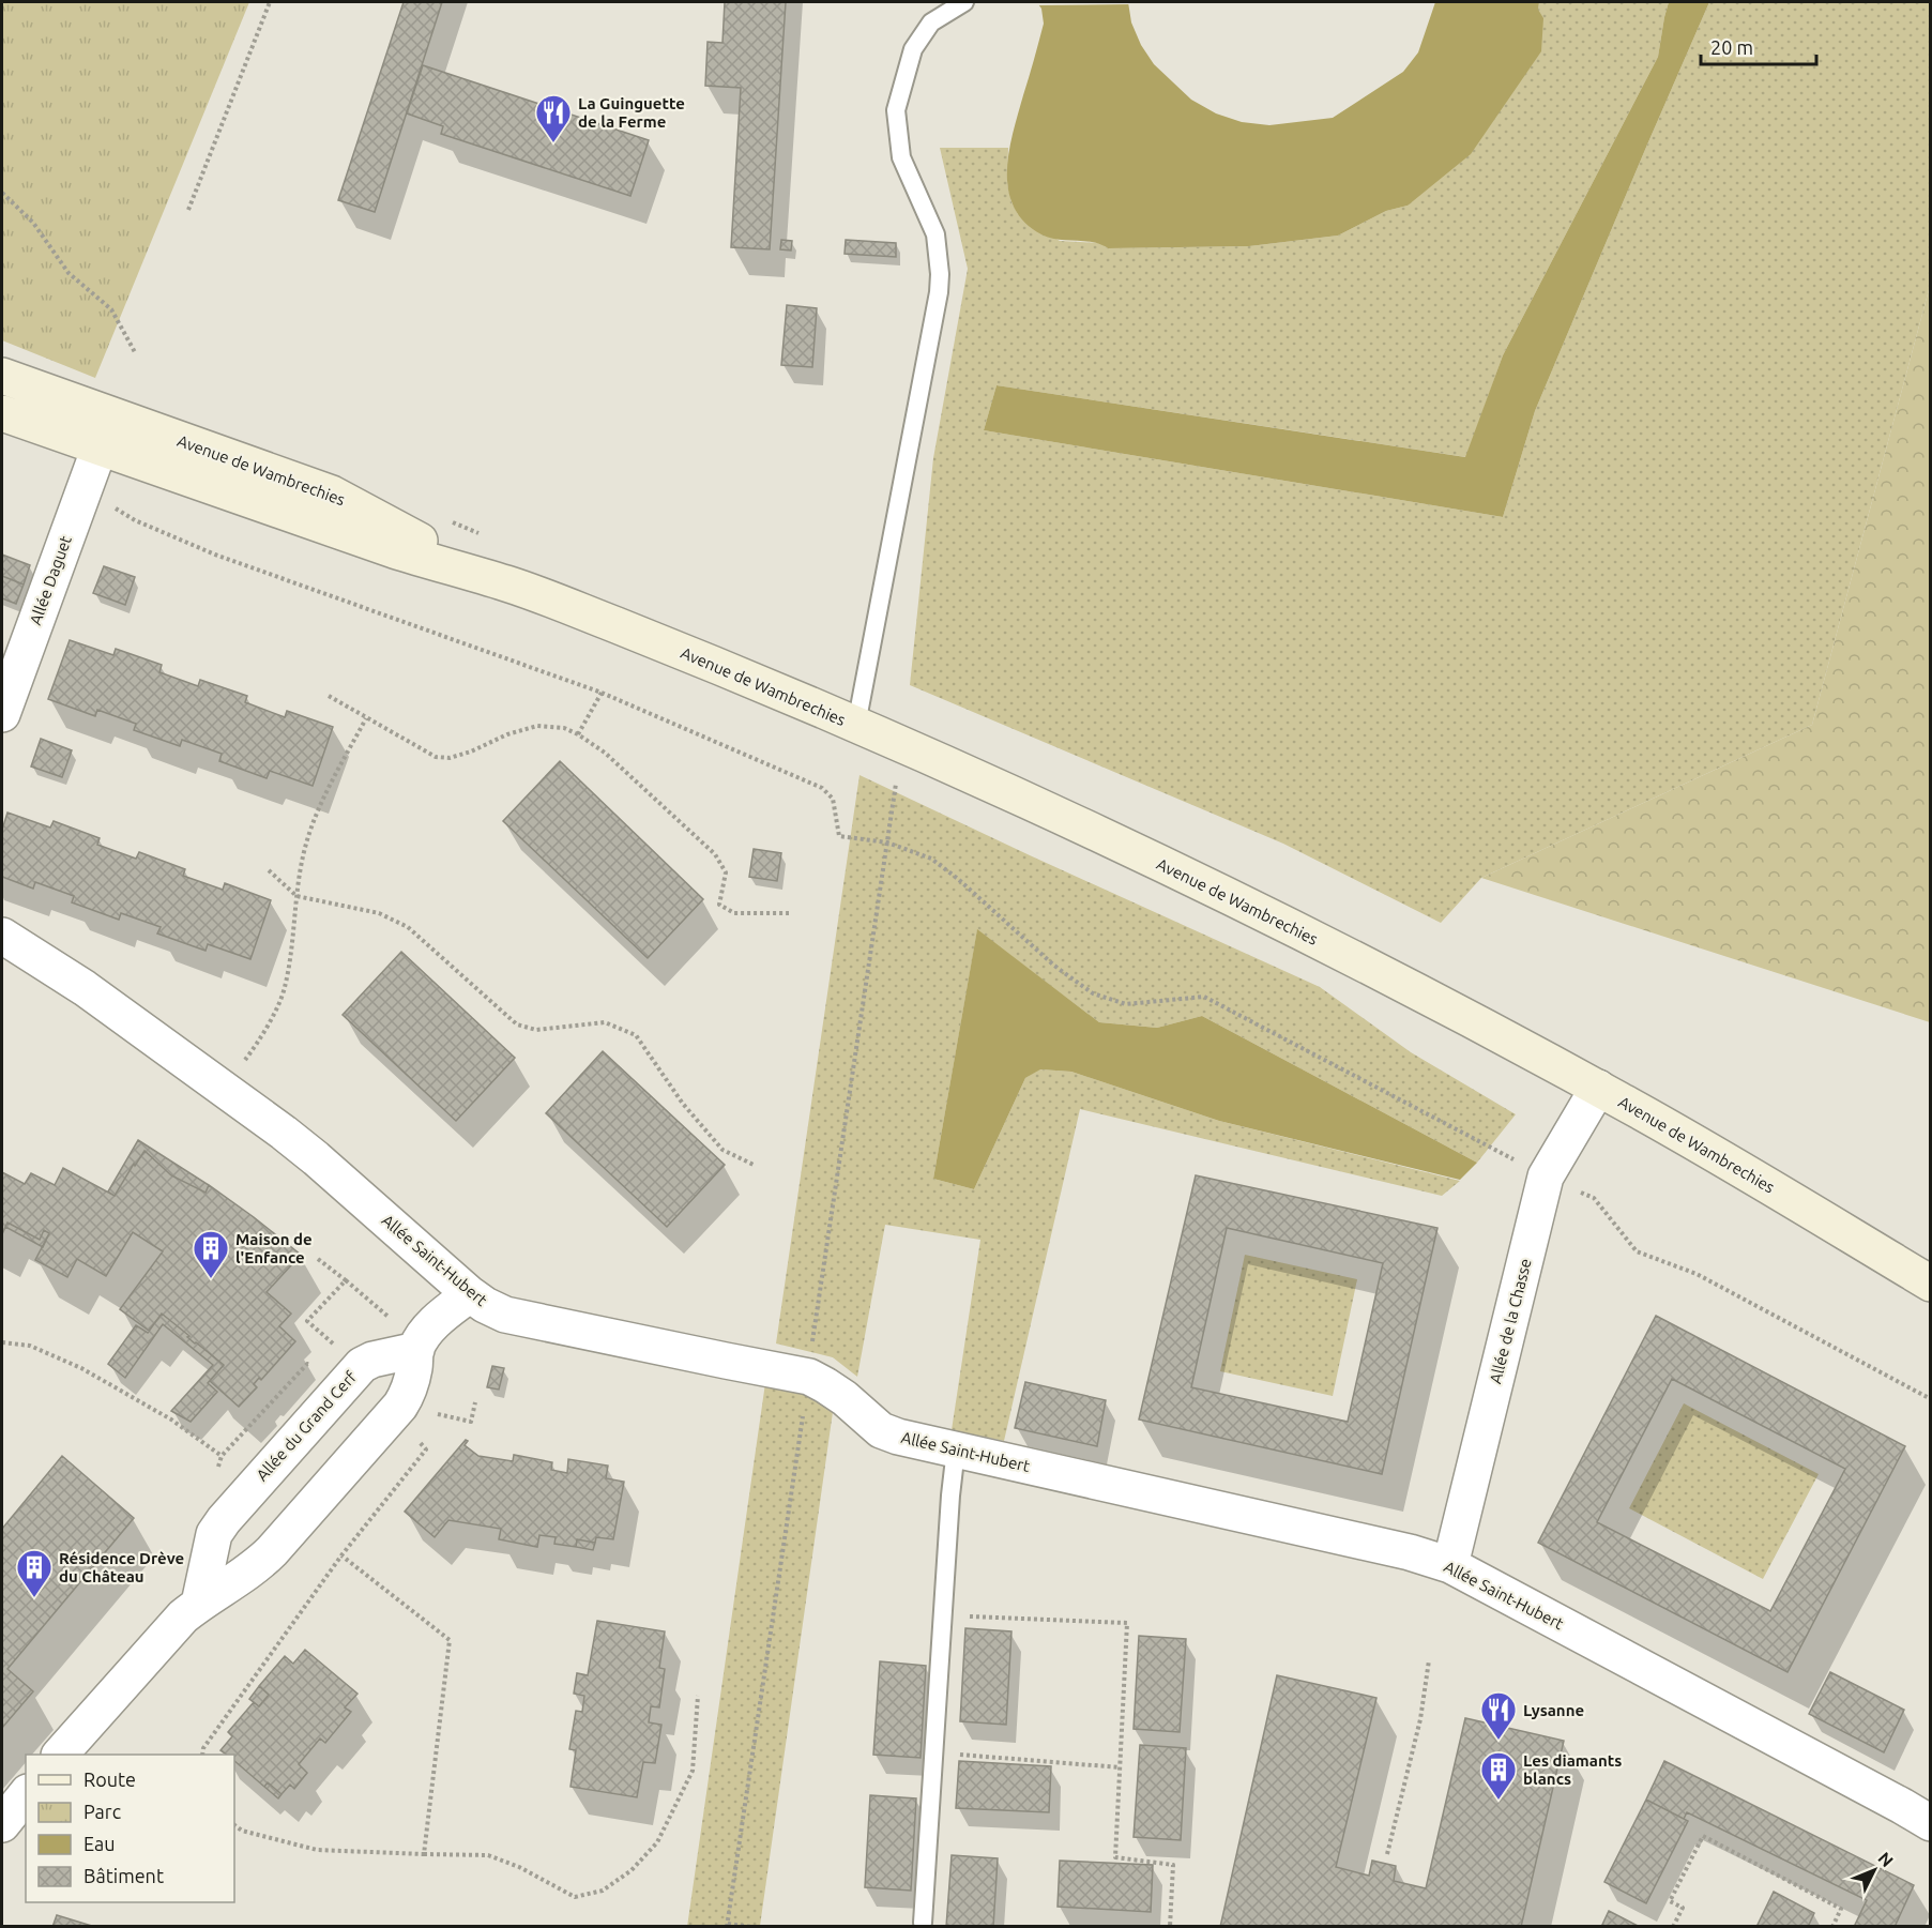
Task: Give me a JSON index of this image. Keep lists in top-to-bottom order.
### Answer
{
  "streets": {
    "main road": ["Avenue de Wambrechies"],
    "street": [
      "Allée Daguet",
      "Allée Saint-Hubert",
      "Allée de la Chasse",
      "Allée du Grand Cerf"
    ]
  },
  "crossings": [
    ["Avenue de Wambrechies", "Allée Daguet"],
    ["Avenue de Wambrechies", "Allée de la Chasse"],
    ["Allée Saint-Hubert", "Allée de la Chasse"]
  ],
  "places": {
    "restaurant": ["La Guinguette de la Ferme", "Lysanne"],
    "building": ["Maison de l'Enfance", "Résidence Drève du Château", "Les diamants blancs"]
  },
  "legend": [
    "Route",
    "Parc",
    "Eau",
    "Bâtiment"
  ],
  "scale_bar": "20 m",
  "north": "top right"
}
